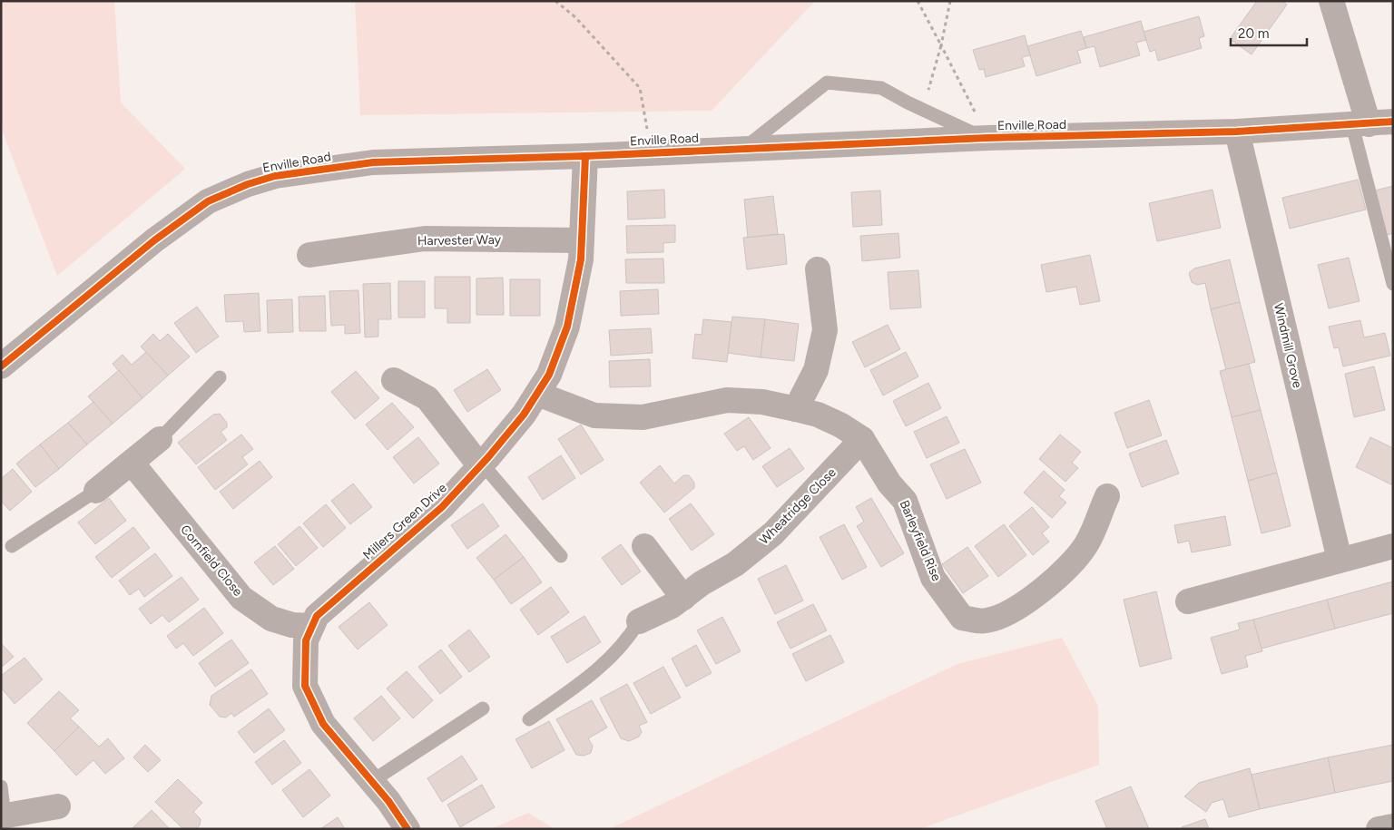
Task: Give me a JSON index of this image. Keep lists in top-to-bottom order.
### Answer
{
  "streets": {
    "street": [
      "Enville Road",
      "Harvester Way",
      "Windmill Grove",
      "Wheatridge Close",
      "Millers Green Drive",
      "Barleyfield Rise",
      "Cornfield Close"
    ]
  },
  "crossings": [
    ["Enville Road", "Windmill Grove"],
    ["Enville Road", "Millers Green Drive"],
    ["Harvester Way", "Millers Green Drive"],
    ["Wheatridge Close", "Barleyfield Rise"],
    ["Millers Green Drive", "Barleyfield Rise"],
    ["Millers Green Drive", "Cornfield Close"]
  ],
  "scale_bar": "20 m"
}
